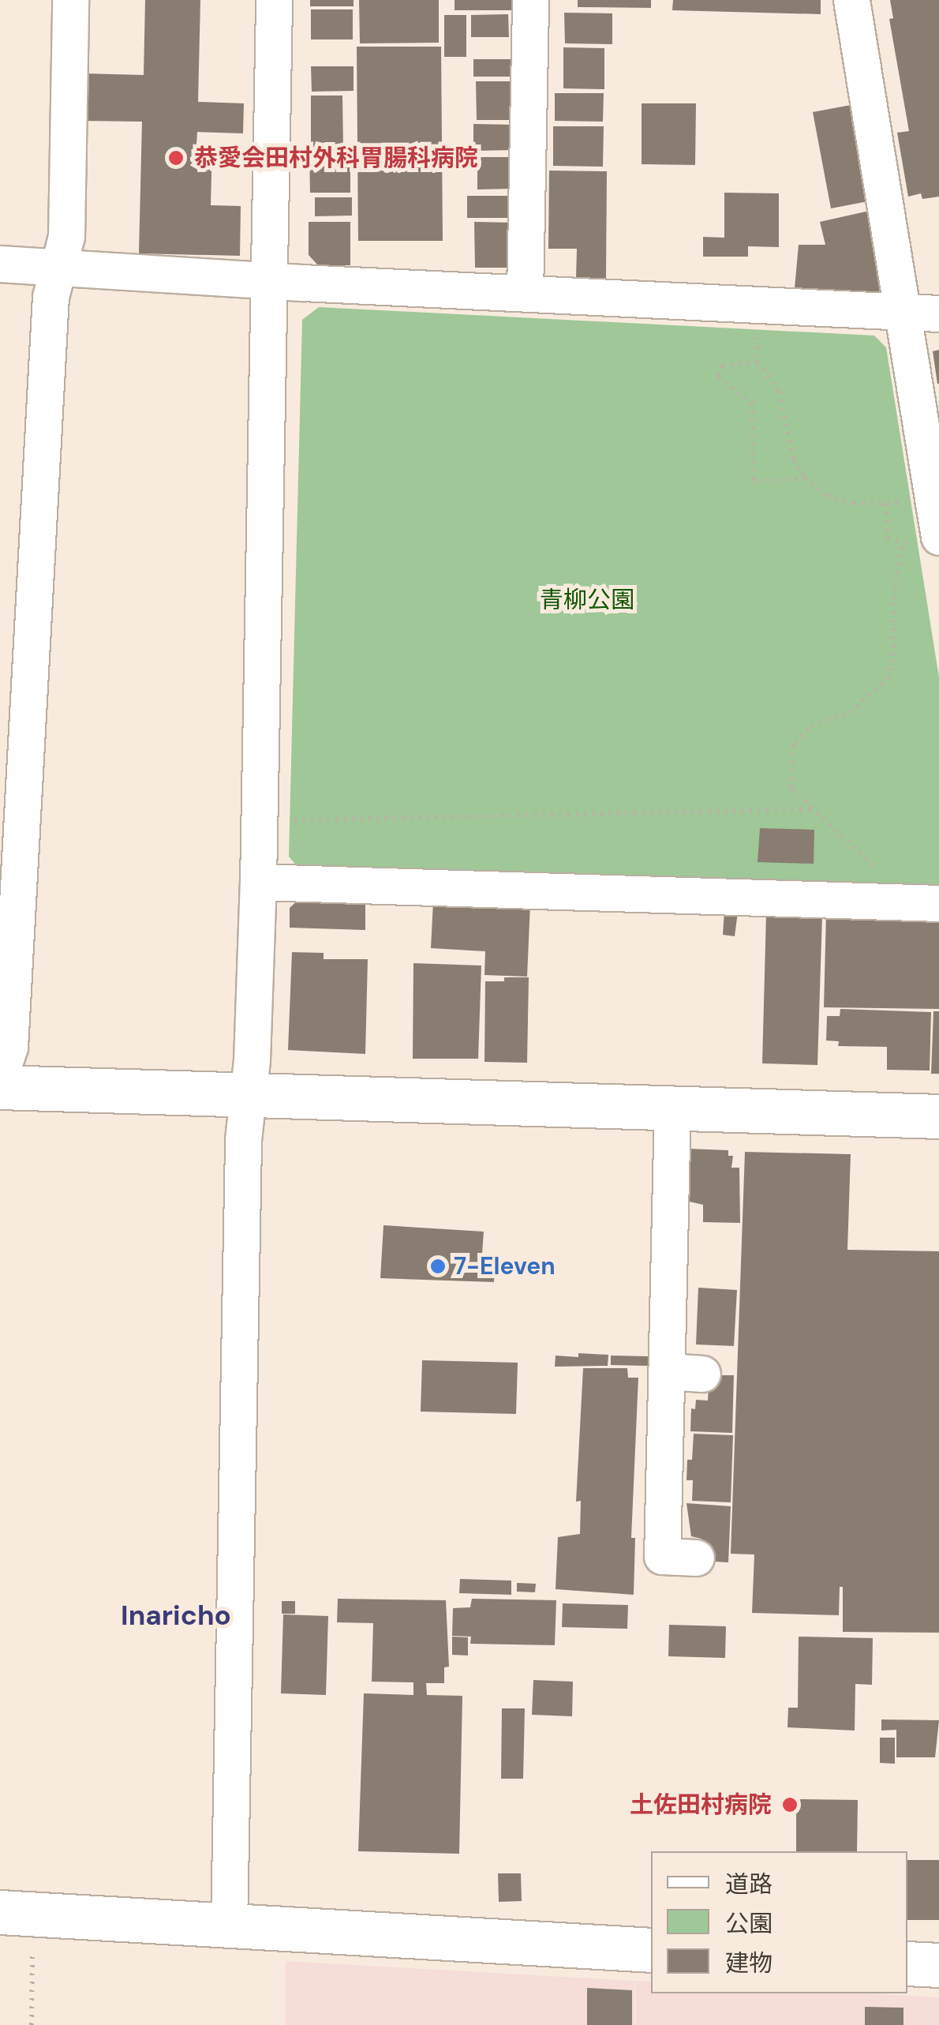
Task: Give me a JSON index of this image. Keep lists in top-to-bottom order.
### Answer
{
  "districts": ["Inaricho"],
  "parks": ["青柳公園"],
  "places": ["恭愛会田村外科胃腸科病院", "7-Eleven", "土佐田村病院"],
  "legend": ["道路", "公園", "建物"]
}
